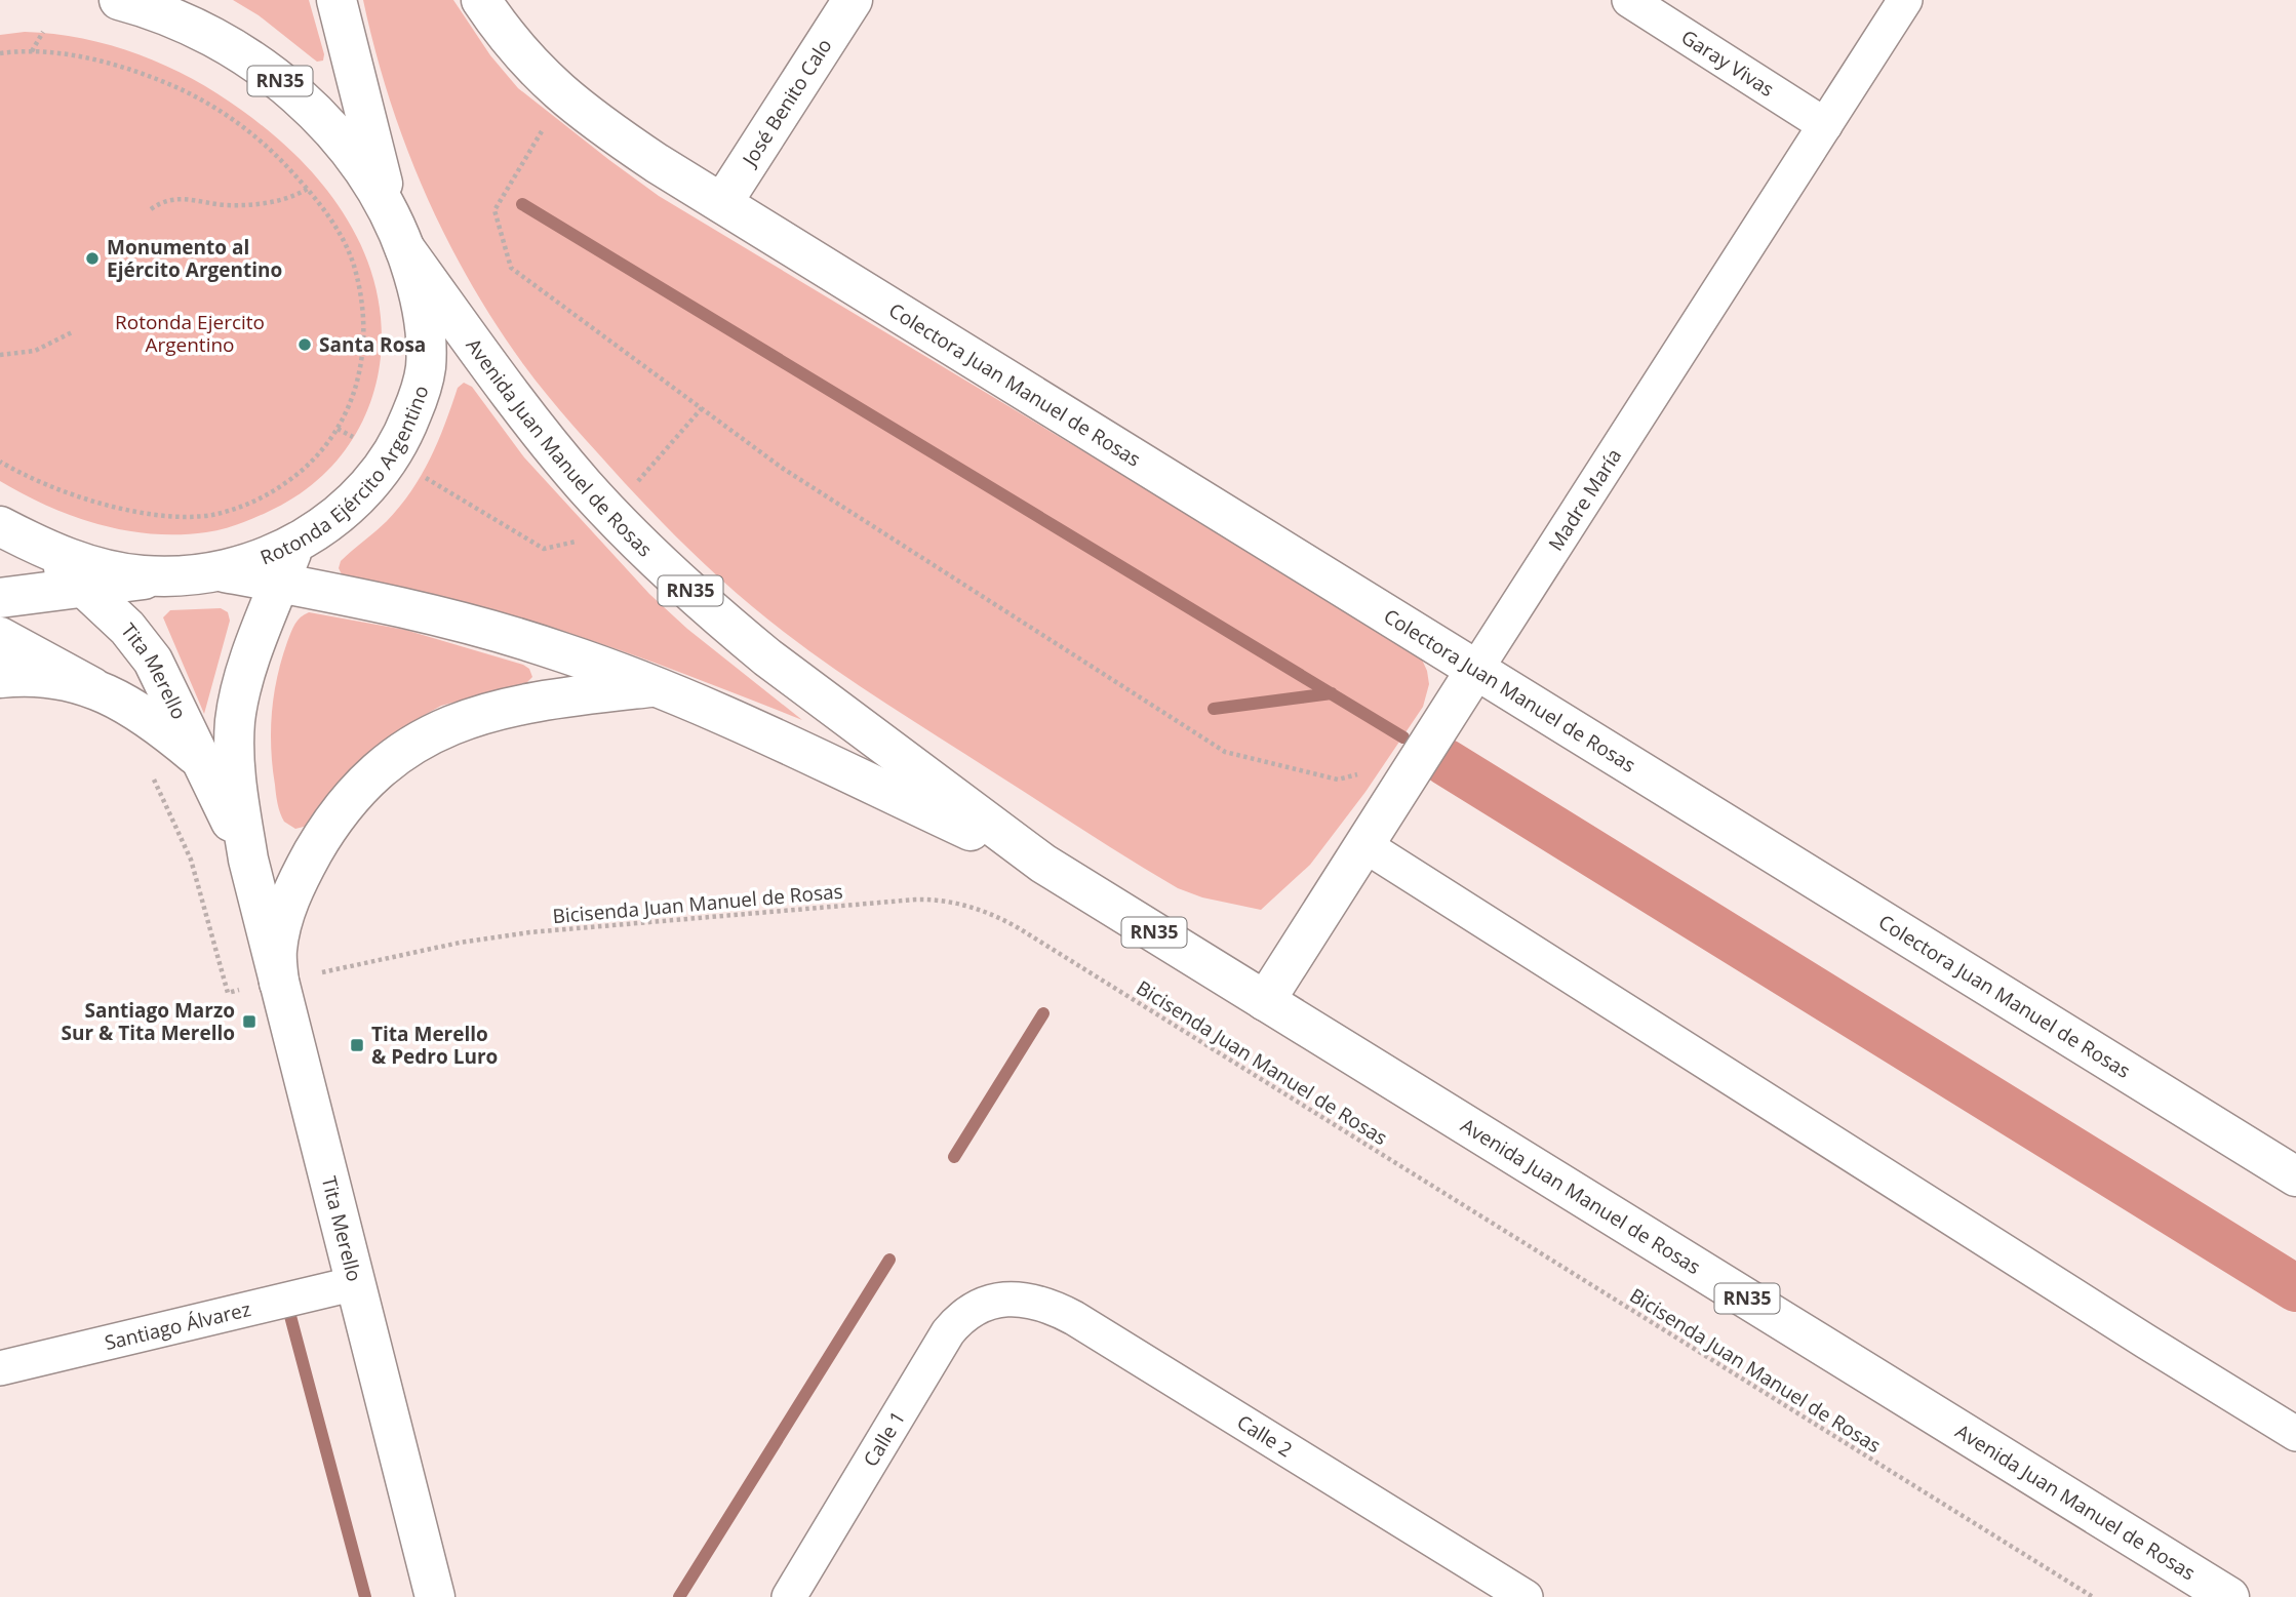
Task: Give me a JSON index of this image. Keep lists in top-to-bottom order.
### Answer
{
  "streets": {
    "main road": [
      "RN35",
      "José Benito Calo",
      "Colectora Juan Manuel de Rosas",
      "Avenida Juan Manuel de Rosas",
      "Rotonda Ejército Argentino",
      "Madre María",
      "Tita Merello"
    ],
    "street": [
      "Garay Vivas",
      "Santiago Álvarez",
      "Calle 2",
      "Calle 1"
    ],
    "path": ["Bicisenda Juan Manuel de Rosas"]
  },
  "crossings": [
    ["Garay Vivas", "Madre María"],
    ["RN35", "Avenida Juan Manuel de Rosas"],
    ["RN35", "Rotonda Ejército Argentino"],
    ["José Benito Calo", "Colectora Juan Manuel de Rosas"],
    ["Colectora Juan Manuel de Rosas", "Madre María"],
    ["Avenida Juan Manuel de Rosas", "Rotonda Ejército Argentino"],
    ["Avenida Juan Manuel de Rosas", "Madre María"],
    ["Avenida Juan Manuel de Rosas", "Tita Merello"],
    ["Rotonda Ejército Argentino", "Tita Merello"],
    ["Tita Merello", "Santiago Álvarez"],
    ["Calle 2", "Calle 1"]
  ],
  "parks": ["Rotonda Ejercito Argentino"],
  "places": {
    "other": ["Monumento al Ejército Argentino", "Santa Rosa"],
    "transit": ["Santiago Marzo Sur & Tita Merello", "Tita Merello & Pedro Luro"]
  }
}
